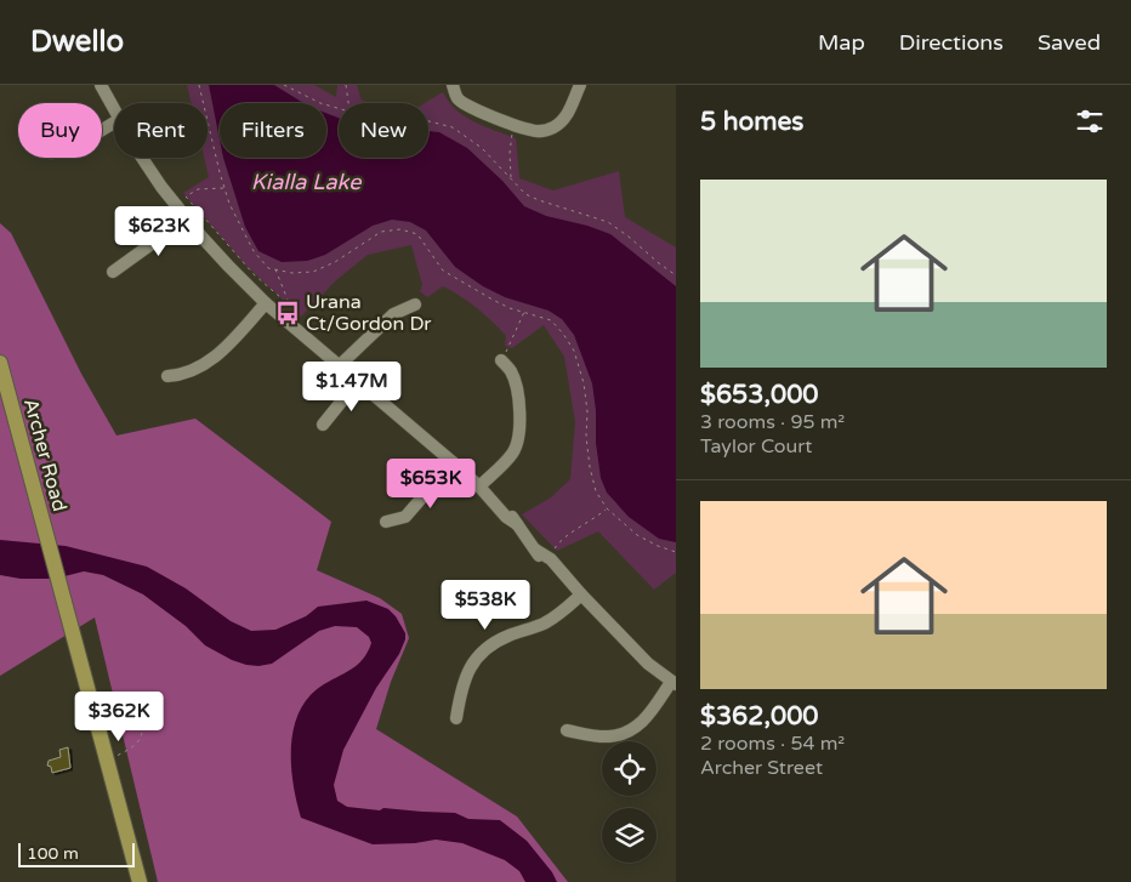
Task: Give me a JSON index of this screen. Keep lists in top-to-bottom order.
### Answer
{
  "streets": {
    "main road": ["Archer Road"]
  },
  "water": ["Kialla Lake"],
  "places": {
    "bus stop": ["Urana Ct/Gordon Dr"]
  },
  "scale_bar": "100 m",
  "page": {
    "header": "Dwello",
    "nav": ["Map", "Directions", "Saved"],
    "heading": "5 homes",
    "chip": [
      "Buy",
      "Rent",
      "Filters",
      "New"
    ],
    "list": [
      {
        "name": "$653,000",
        "note": "3 rooms · 95 m² · Taylor Court"
      },
      {
        "name": "$362,000",
        "note": "2 rooms · 54 m² · Archer Street"
      }
    ],
    "price": [
      "$623K",
      "$1.47M",
      "$653K",
      "$538K",
      "$362K"
    ],
    "scale": "100 m"
  }
}
